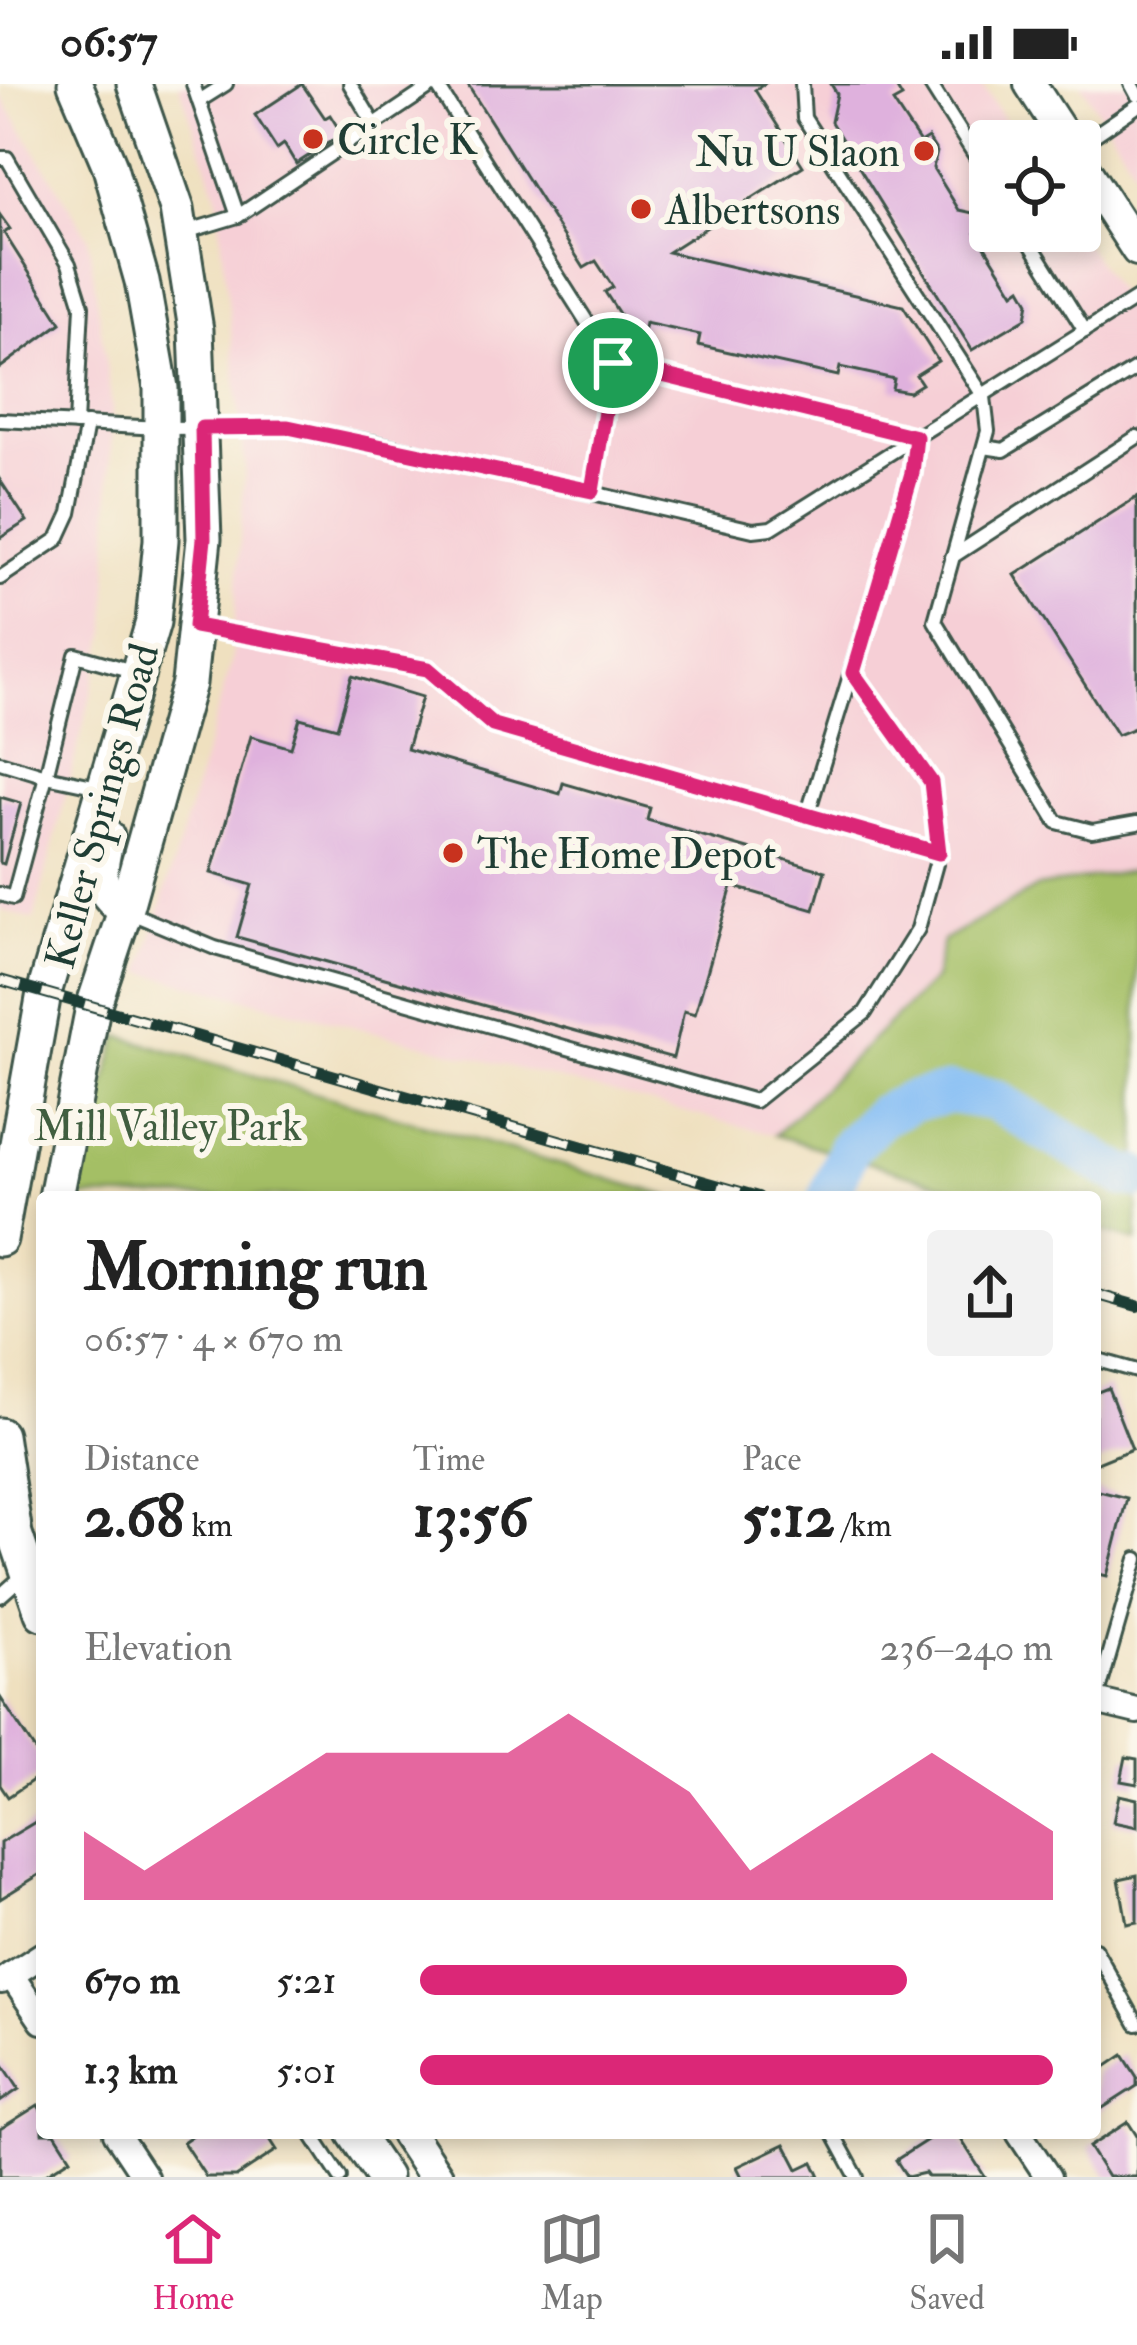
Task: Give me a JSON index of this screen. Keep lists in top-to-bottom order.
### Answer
{
  "streets": {
    "main road": ["Keller Springs Road"]
  },
  "parks": ["Mill Valley Park"],
  "places": [
    "Circle K",
    "Nu U Slaon",
    "Albertsons",
    "The Home Depot"
  ],
  "page": {
    "status": "06:57",
    "heading": ["Morning run", "06:57 · 4 × 670 m"],
    "stats": [
      ["Distance", "2.68 km"],
      ["Time", "13:56"],
      ["Pace", "5:12 /km"]
    ],
    "chart": ["Elevation", "236–240 m"],
    "list": [
      {
        "name": "670 m",
        "note": "5:21"
      },
      {
        "name": "1.3 km",
        "note": "5:01"
      }
    ],
    "tabs": ["Home", "Map", "Saved"]
  }
}
